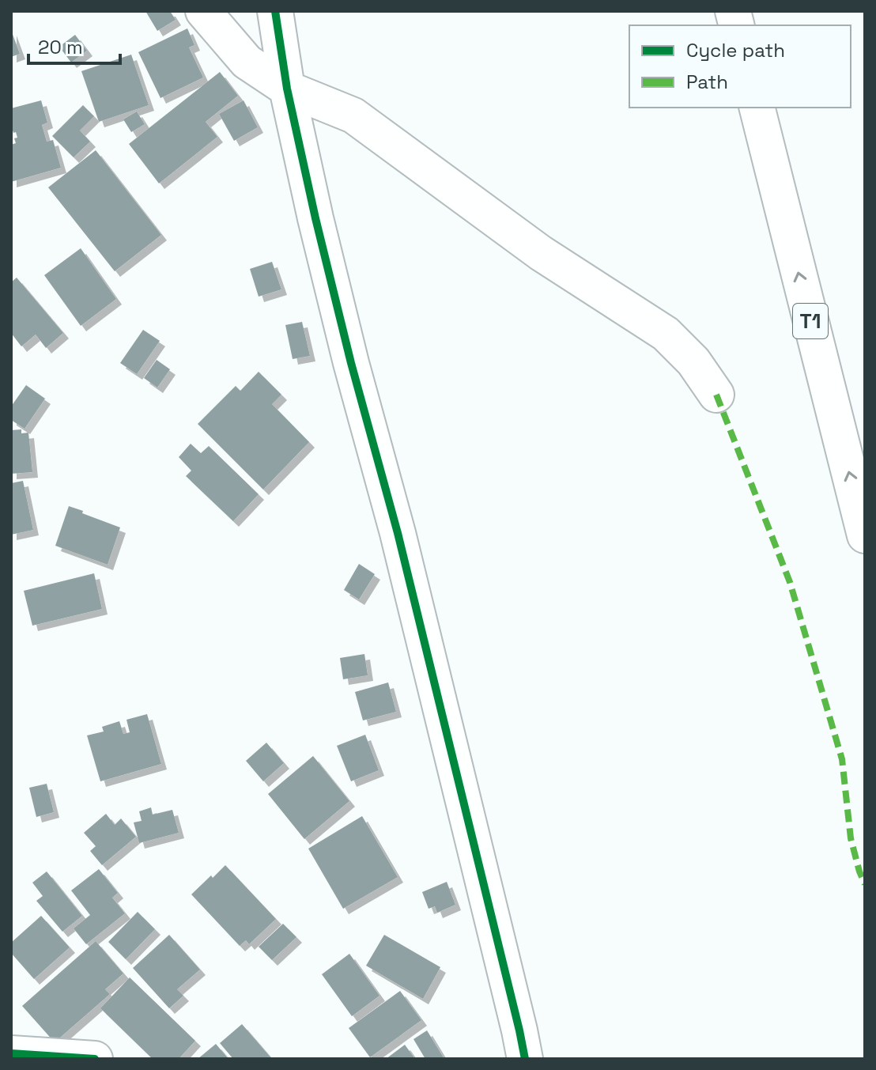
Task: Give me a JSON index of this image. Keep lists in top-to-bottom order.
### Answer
{
  "streets": {
    "main road": ["T1"]
  },
  "legend": ["Cycle path", "Path"],
  "scale_bar": "20 m"
}
